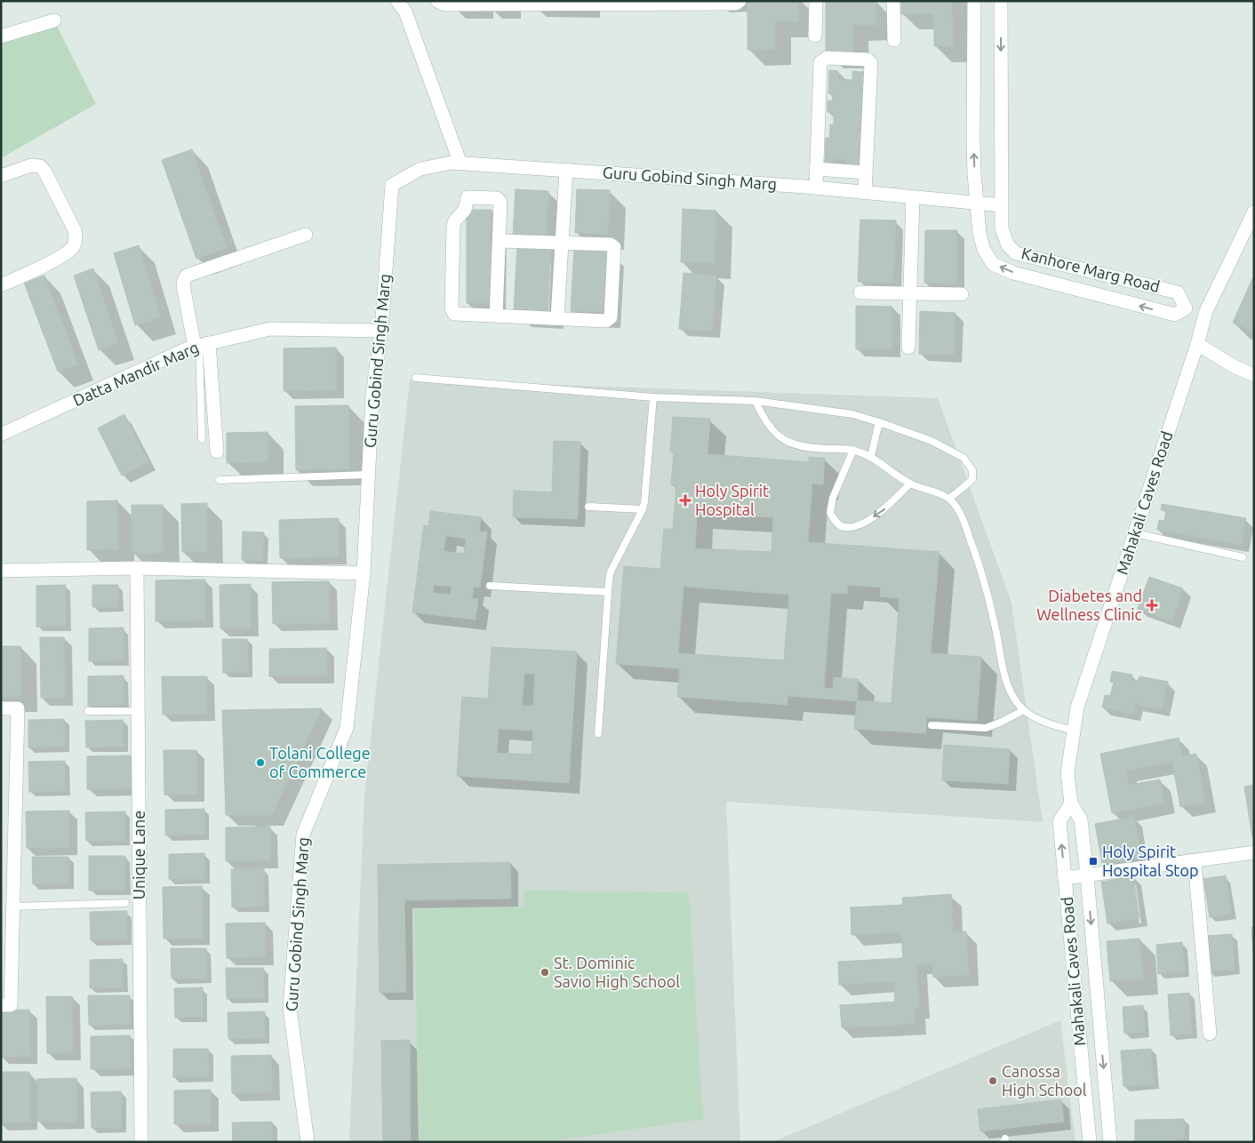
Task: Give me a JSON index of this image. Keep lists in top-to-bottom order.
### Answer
{
  "streets": {
    "street": [
      "Guru Gobind Singh Marg",
      "Kanhore Marg Road",
      "Datta Mandir Marg",
      "Mahakali Caves Road",
      "Unique Lane"
    ]
  },
  "crossings": [
    ["Guru Gobind Singh Marg", "Kanhore Marg Road"],
    ["Guru Gobind Singh Marg", "Datta Mandir Marg"]
  ],
  "places": {
    "health": ["Holy Spirit Hospital", "Diabetes and Wellness Clinic"],
    "other": ["Tolani College of Commerce", "St. Dominic Savio High School", "Canossa High School"],
    "transit": ["Holy Spirit Hospital Stop"]
  }
}
